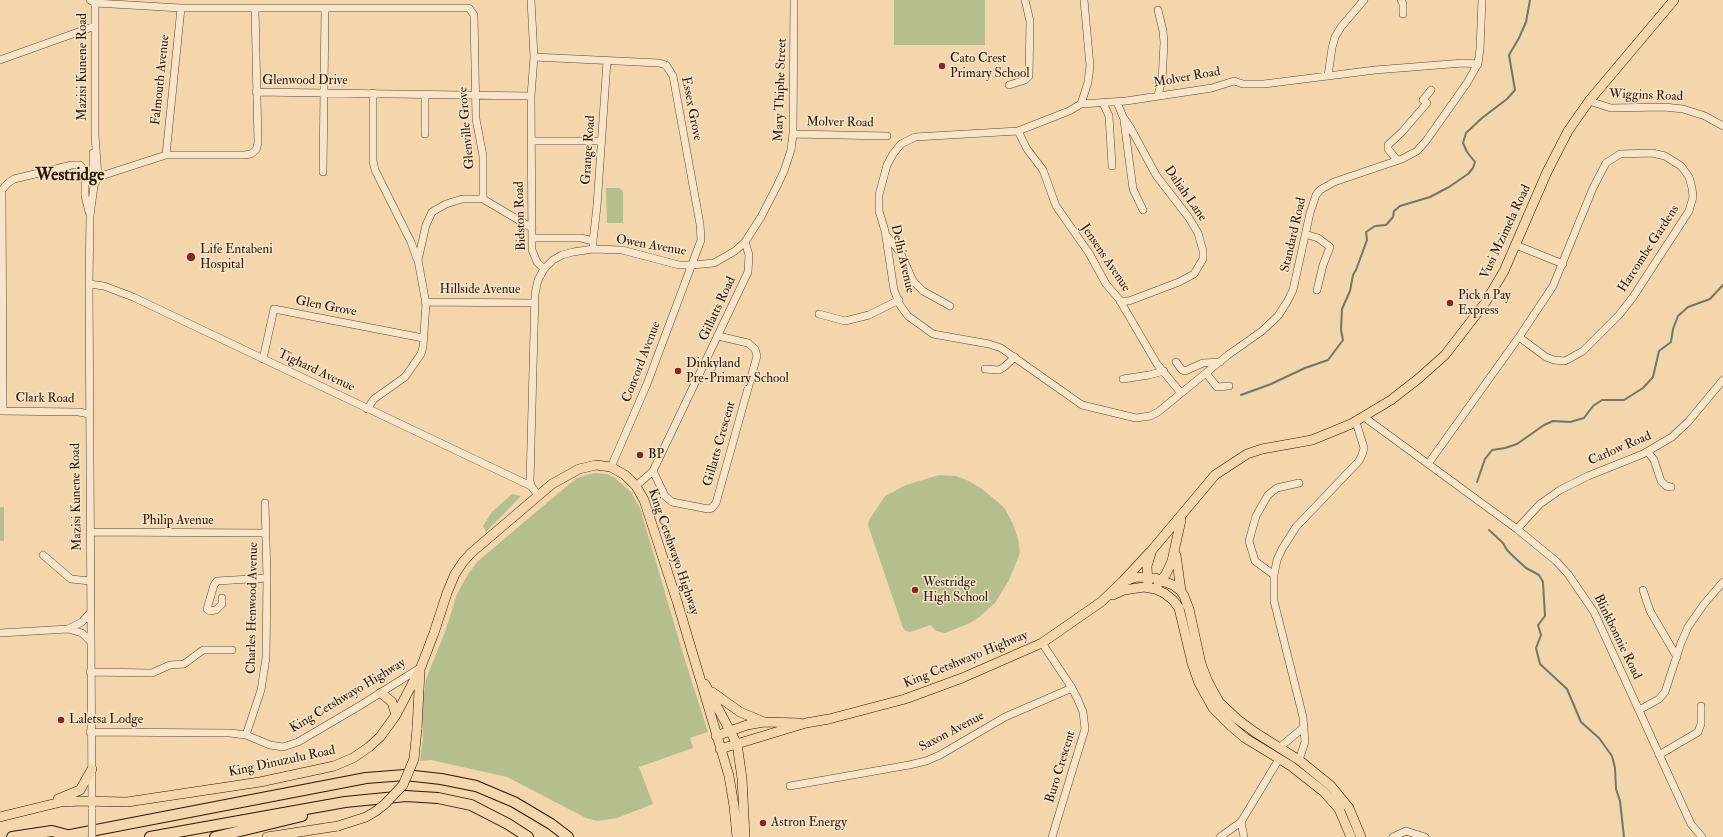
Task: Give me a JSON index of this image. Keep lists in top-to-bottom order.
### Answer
{
  "streets": {
    "main road": ["Vusi Mzimela Road", "King Cetshwayo Highway", "King Dinuzulu Road"],
    "street": [
      "Mazisi Kunene Road",
      "Molver Road",
      "Falmouth Avenue",
      "Glenwood Drive",
      "Mary Thiphe Street",
      "Wiggins Road",
      "Essex Grove",
      "Glenville Grove",
      "Grange Road",
      "Daliah Lane",
      "Bidston Road",
      "Standard Road",
      "Owen Avenue",
      "Harcombe Gardens",
      "Jensens Avenue",
      "Delhi Avenue",
      "Hillside Avenue",
      "Glen Grove",
      "Gillatts Road",
      "Concord Avenue",
      "Tighard Avenue",
      "Clark Road",
      "Gillatts Crescent",
      "Carlow Road",
      "Philip Avenue",
      "Charles Henwood Avenue",
      "Blinkbonnie Road",
      "Saxon Avenue",
      "Buro Crescent"
    ]
  },
  "crossings": [
    ["Mazisi Kunene Road", "Glenwood Drive"],
    ["Mazisi Kunene Road", "Tighard Avenue"],
    ["Mazisi Kunene Road", "Clark Road"],
    ["Mazisi Kunene Road", "Philip Avenue"],
    ["Mazisi Kunene Road", "King Cetshwayo Highway"],
    ["Mazisi Kunene Road", "King Dinuzulu Road"],
    ["Molver Road", "Mary Thiphe Street"],
    ["Molver Road", "Daliah Lane"],
    ["Molver Road", "Standard Road"],
    ["Molver Road", "Jensens Avenue"],
    ["Molver Road", "Delhi Avenue"],
    ["Falmouth Avenue", "Glenwood Drive"],
    ["Glenwood Drive", "Glenville Grove"],
    ["Glenwood Drive", "Bidston Road"],
    ["Mary Thiphe Street", "Owen Avenue"],
    ["Mary Thiphe Street", "Gillatts Road"],
    ["Wiggins Road", "Vusi Mzimela Road"],
    ["Essex Grove", "Grange Road"],
    ["Essex Grove", "Bidston Road"],
    ["Essex Grove", "Owen Avenue"],
    ["Essex Grove", "Concord Avenue"],
    ["Daliah Lane", "Jensens Avenue"],
    ["Bidston Road", "Owen Avenue"],
    ["Vusi Mzimela Road", "King Cetshwayo Highway"],
    ["Vusi Mzimela Road", "Blinkbonnie Road"],
    ["Standard Road", "Jensens Avenue"],
    ["Standard Road", "Delhi Avenue"],
    ["Owen Avenue", "Gillatts Road"],
    ["Owen Avenue", "Concord Avenue"],
    ["Harcombe Gardens", "Blinkbonnie Road"],
    ["Glen Grove", "Tighard Avenue"],
    ["Gillatts Road", "Gillatts Crescent"],
    ["Gillatts Road", "King Cetshwayo Highway"],
    ["Concord Avenue", "King Cetshwayo Highway"],
    ["Carlow Road", "Blinkbonnie Road"],
    ["Philip Avenue", "Charles Henwood Avenue"],
    ["King Cetshwayo Highway", "Charles Henwood Avenue"],
    ["King Cetshwayo Highway", "King Dinuzulu Road"],
    ["King Cetshwayo Highway", "Buro Crescent"],
    ["Saxon Avenue", "Buro Crescent"]
  ],
  "districts": ["Westridge"],
  "places": [
    "Cato Crest Primary School",
    "Life Entabeni Hospital",
    "Pick n Pay Express",
    "Dinkyland Pre-Primary School",
    "BP",
    "Westridge High School",
    "Laletsa Lodge",
    "Astron Energy"
  ]
}
